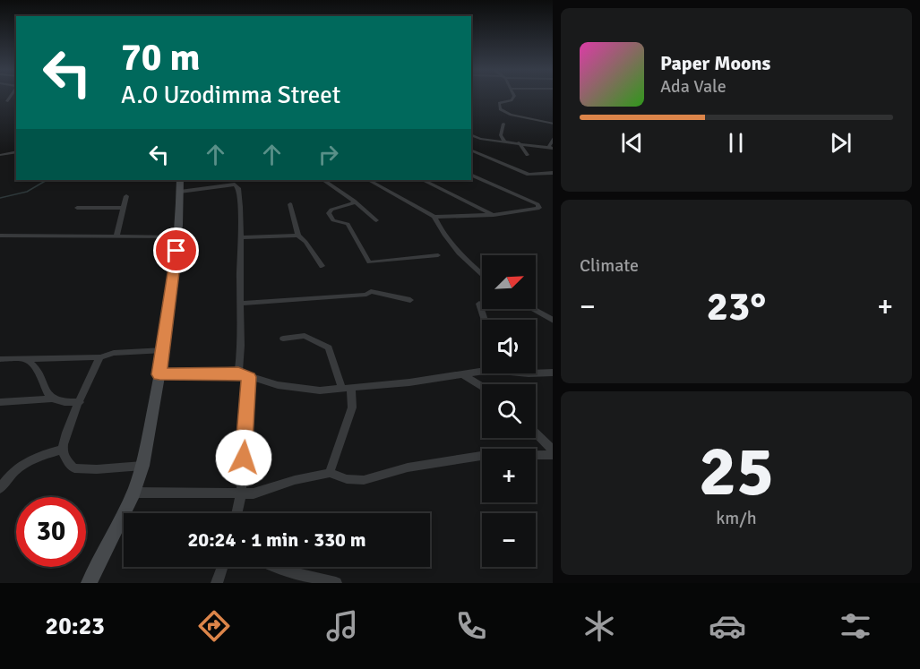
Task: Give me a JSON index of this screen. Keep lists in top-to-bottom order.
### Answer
{
  "north": "top right",
  "page": {
    "turn": ["70 m", "A.O Uzodimma Street"],
    "song": ["Paper Moons", "Ada Vale"],
    "tile": [
      "Climate",
      ["25", "km/h"]
    ],
    "map_buttons": ["+", "−"],
    "heat": ["−", "23°", "+"],
    "limit": "30",
    "trip": "20:24 · 1 min · 330 m",
    "tabs": "20:23"
  }
}
